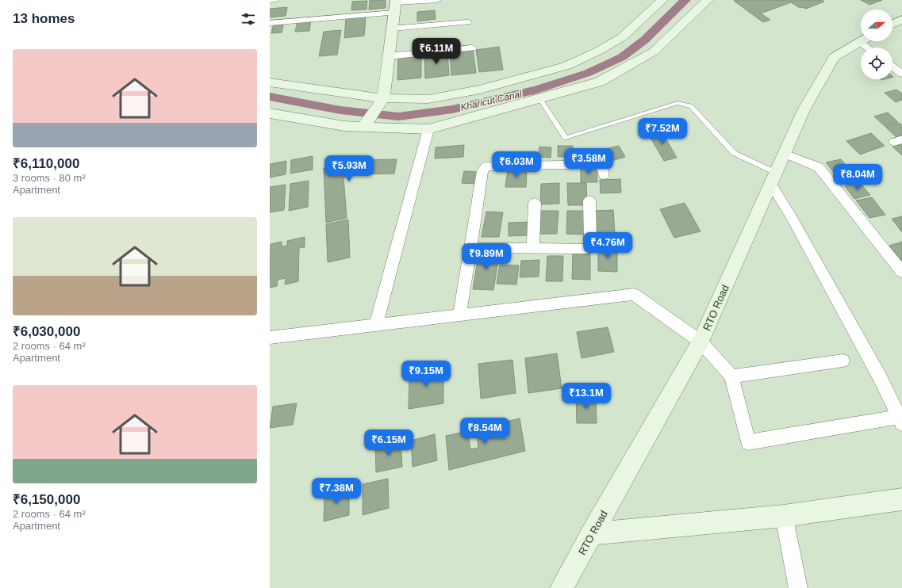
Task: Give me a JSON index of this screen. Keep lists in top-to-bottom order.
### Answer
{
  "streets": {
    "street": ["RTO Road"]
  },
  "water": ["Kharicut Canal"],
  "north": "right",
  "page": {
    "heading": "13 homes",
    "list": [
      {
        "name": "₹6,110,000",
        "note": "3 rooms · 80 m² · Apartment"
      },
      {
        "name": "₹6,030,000",
        "note": "2 rooms · 64 m² · Apartment"
      },
      {
        "name": "₹6,150,000",
        "note": "2 rooms · 64 m² · Apartment"
      }
    ],
    "price": [
      "₹6.11M",
      "₹7.52M",
      "₹3.58M",
      "₹6.03M",
      "₹5.93M",
      "₹8.04M",
      "₹4.76M",
      "₹9.89M",
      "₹9.15M",
      "₹13.1M",
      "₹8.54M",
      "₹6.15M",
      "₹7.38M"
    ]
  }
}
